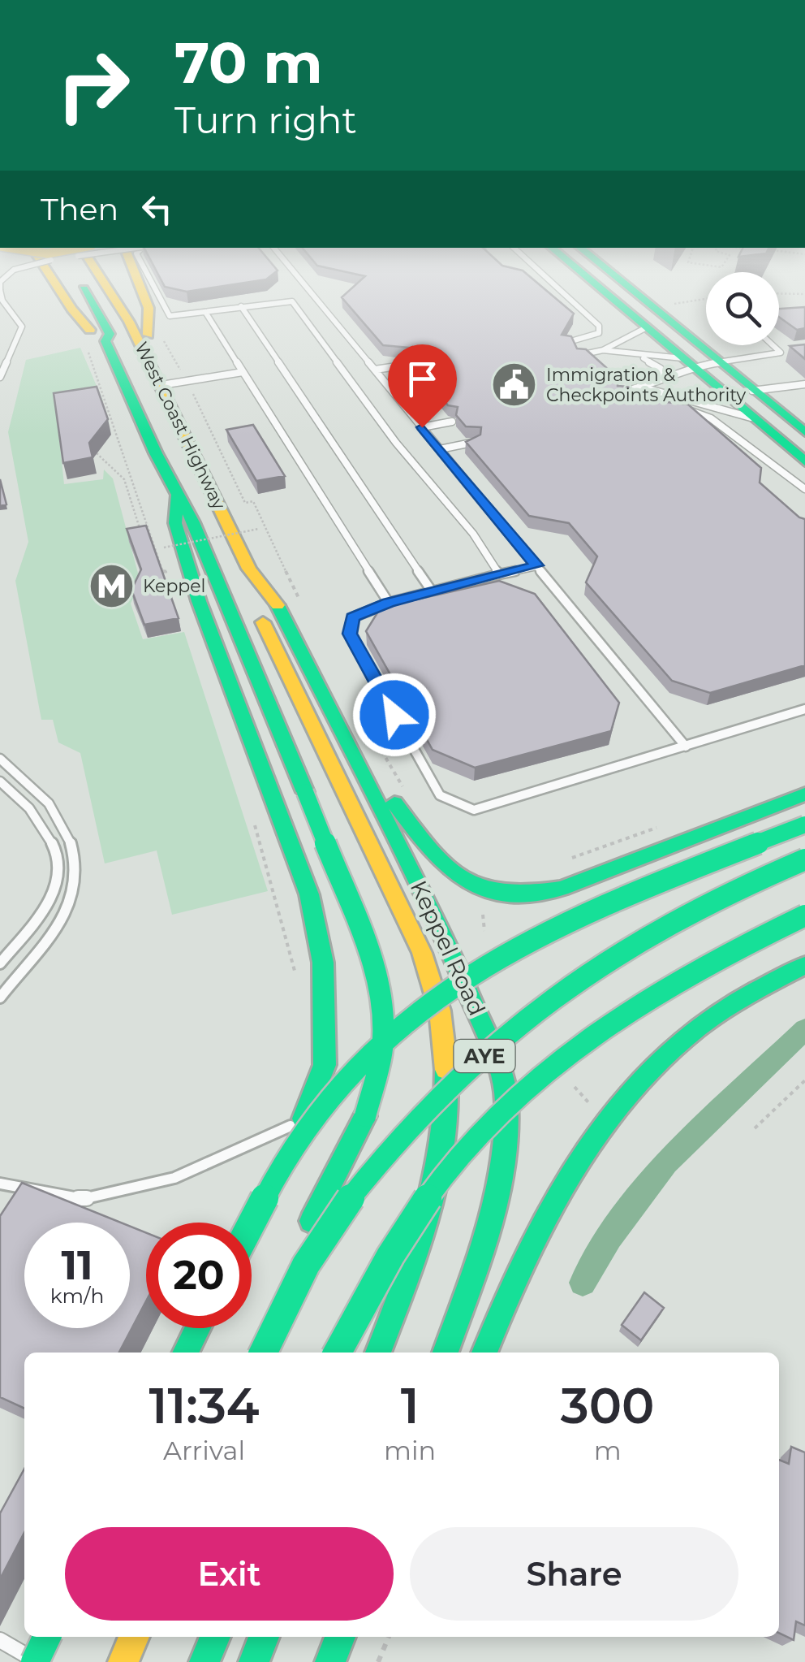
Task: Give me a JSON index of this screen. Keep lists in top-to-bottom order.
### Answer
{
  "streets": {
    "main road": ["West Coast Highway", "Keppel Road", "AYE"]
  },
  "crossings": [
    ["West Coast Highway", "Keppel Road"]
  ],
  "places": {
    "public building": ["Immigration & Checkpoints Authority"],
    "metro station": ["Keppel"]
  },
  "page": {
    "turn": ["70 m", "Turn right"],
    "then": "Then",
    "speed": "11 km/h",
    "limit": "20",
    "eta": [
      "11:34",
      "Arrival",
      "1",
      "min",
      "300",
      "m"
    ],
    "buttons": ["Exit", "Share"]
  }
}
